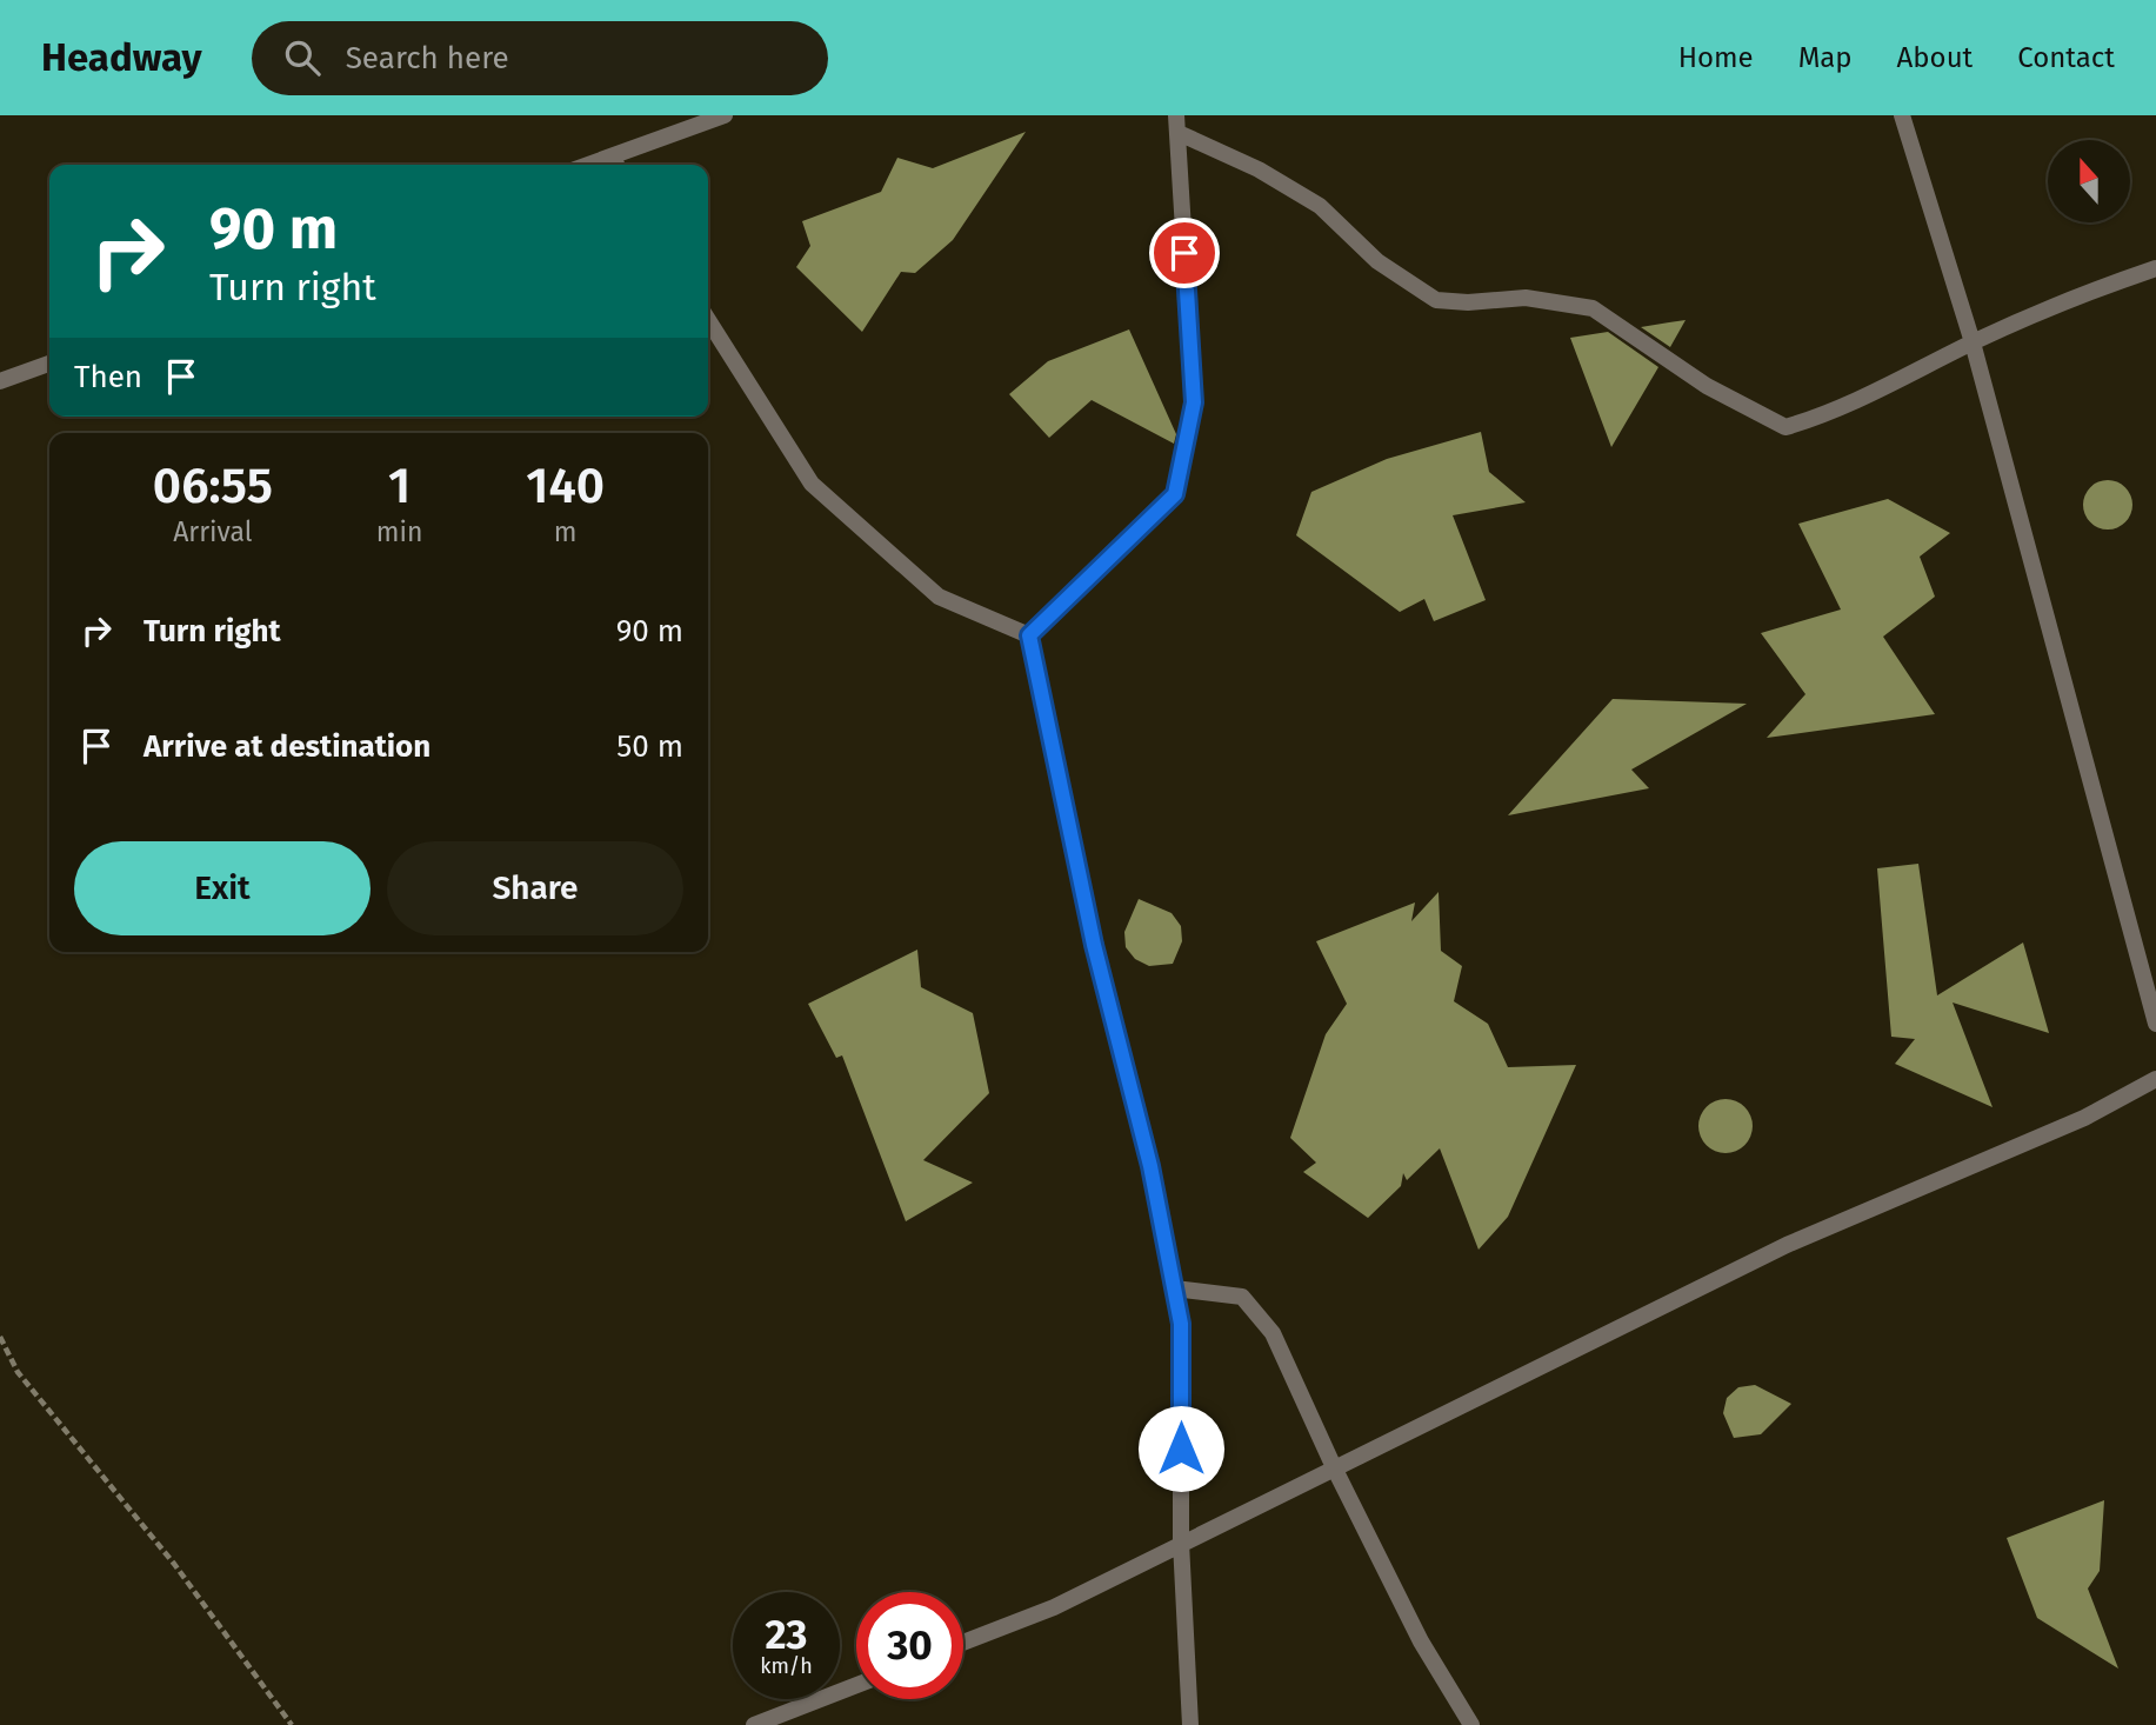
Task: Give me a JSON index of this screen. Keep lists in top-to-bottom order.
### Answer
{
  "north": "top",
  "page": {
    "header": "Headway",
    "search": "Search here",
    "nav": [
      "Home",
      "Map",
      "About",
      "Contact"
    ],
    "turn": ["90 m", "Turn right"],
    "then": "Then",
    "eta": [
      "06:55",
      "Arrival",
      "1",
      "min",
      "140",
      "m"
    ],
    "list": [
      {
        "name": "Turn right",
        "value": "90 m"
      },
      {
        "name": "Arrive at destination",
        "value": "50 m"
      }
    ],
    "buttons": ["Exit", "Share"],
    "speed": "23 km/h",
    "limit": "30"
  }
}
